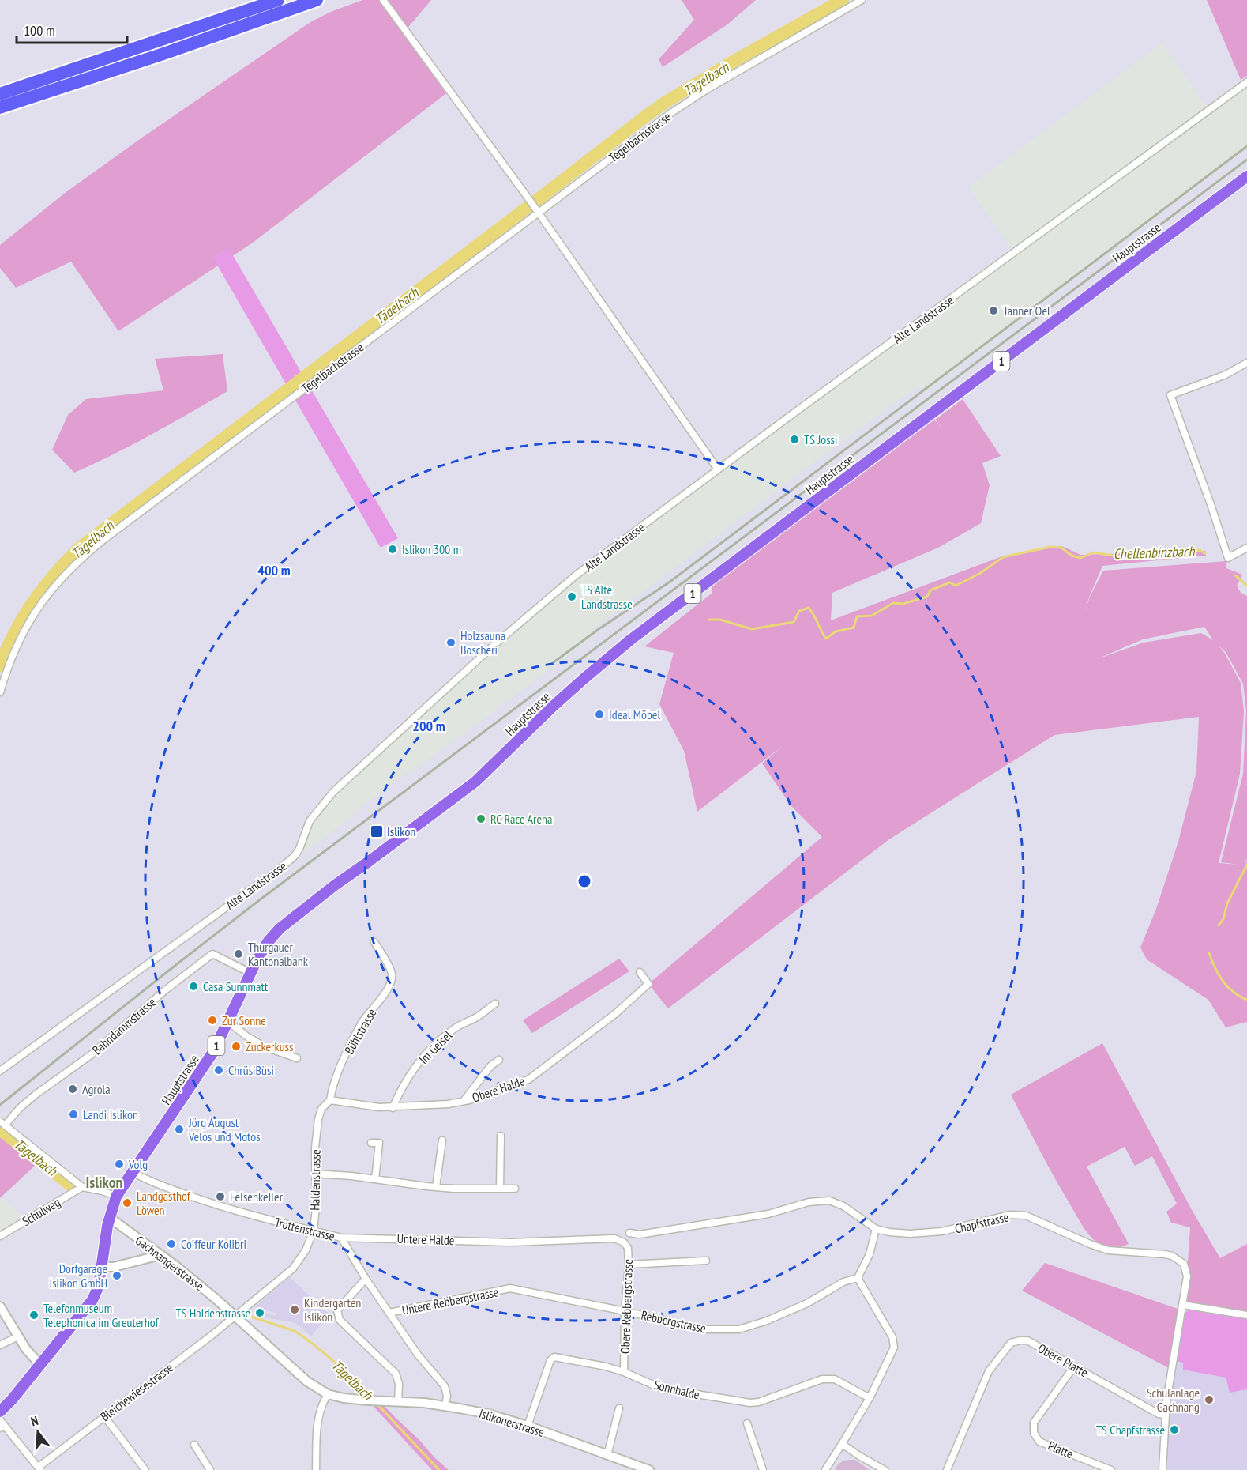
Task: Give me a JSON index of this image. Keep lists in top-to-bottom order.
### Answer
{
  "streets": {
    "main road": ["Hauptstrasse", "1"],
    "street": [
      "Tegelbachstrasse",
      "Alte Landstrasse",
      "Bahndammstrasse",
      "Bühlstrasse",
      "Im Geisel",
      "Obere Halde",
      "Haldenstrasse",
      "Schulweg",
      "Chapfstrasse",
      "Trottenstrasse",
      "Untere Halde",
      "Gachnangerstrasse",
      "Untere Rebbergstrasse",
      "Obere Rebbergstrasse",
      "Rebbergstrasse",
      "Obere Platte",
      "Sonnhalde",
      "Bleichewiesestrasse",
      "Islikonerstrasse",
      "Platte"
    ]
  },
  "crossings": [
    ["Hauptstrasse", "Bahndammstrasse"],
    ["Hauptstrasse", "Trottenstrasse"],
    ["Hauptstrasse", "Gachnangerstrasse"],
    ["Bühlstrasse", "Obere Halde"],
    ["Bühlstrasse", "Haldenstrasse"],
    ["Im Geisel", "Obere Halde"],
    ["Obere Halde", "Haldenstrasse"],
    ["Haldenstrasse", "Trottenstrasse"],
    ["Haldenstrasse", "Gachnangerstrasse"],
    ["Haldenstrasse", "Bleichewiesestrasse"],
    ["Chapfstrasse", "Obere Platte"],
    ["Trottenstrasse", "Untere Halde"],
    ["Trottenstrasse", "Untere Rebbergstrasse"],
    ["Trottenstrasse", "Islikonerstrasse"],
    ["Untere Halde", "Obere Rebbergstrasse"],
    ["Gachnangerstrasse", "Bleichewiesestrasse"],
    ["Gachnangerstrasse", "Islikonerstrasse"],
    ["Untere Rebbergstrasse", "Rebbergstrasse"],
    ["Obere Rebbergstrasse", "Rebbergstrasse"],
    ["Obere Rebbergstrasse", "Sonnhalde"],
    ["Obere Platte", "Platte"],
    ["Sonnhalde", "Islikonerstrasse"]
  ],
  "districts": ["Islikon"],
  "water": ["Tägelbach", "Chellenbinzbach"],
  "places": {
    "other": [
      "Tanner Oel",
      "TS Jossi",
      "Islikon 300 m",
      "TS Alte Landstrasse",
      "Holzsauna Boscheri",
      "Ideal Möbel",
      "RC Race Arena",
      "Thurgauer Kantonalbank",
      "Casa Sunnmatt",
      "Zur Sonne",
      "Zuckerkuss",
      "ChrüsiBüsi",
      "Agrola",
      "Landi Islikon",
      "Jörg August Velos und Motos",
      "Volg",
      "Felsenkeller",
      "Landgasthof Löwen",
      "Coiffeur Kolibri",
      "Dorfgarage Islikon GmbH",
      "Kindergarten Islikon",
      "TS Haldenstrasse",
      "Telefonmuseum Telephonica im Greuterhof",
      "Schulanlage Gachnang",
      "TS Chapfstrasse"
    ],
    "transit": ["Islikon"]
  },
  "scale_bar": "100 m",
  "north": "top",
  "rings": ["400 m", "200 m"]
}
